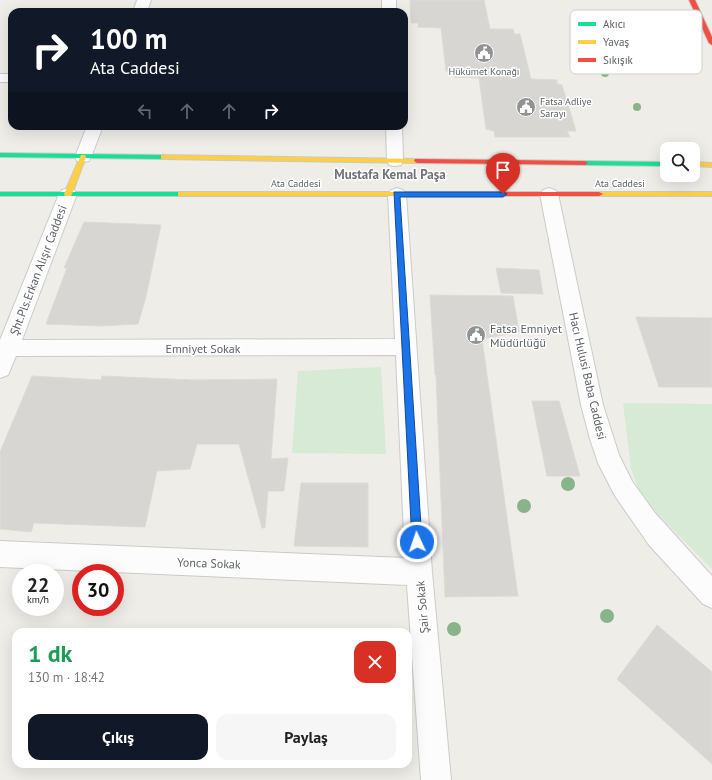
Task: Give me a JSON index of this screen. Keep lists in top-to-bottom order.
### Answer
{
  "streets": {
    "main road": ["Ata Caddesi"],
    "street": [
      "Şht.Pls.Erkan Alışır Caddesi",
      "Emniyet Sokak",
      "Hacı Hulusi Baba Caddesi",
      "Yonca Sokak",
      "Şair Sokak"
    ]
  },
  "crossings": [
    ["Ata Caddesi", "Şht.Pls.Erkan Alışır Caddesi"],
    ["Ata Caddesi", "Hacı Hulusi Baba Caddesi"],
    ["Ata Caddesi", "Şair Sokak"],
    ["Şht.Pls.Erkan Alışır Caddesi", "Emniyet Sokak"],
    ["Emniyet Sokak", "Şair Sokak"],
    ["Yonca Sokak", "Şair Sokak"]
  ],
  "districts": ["Mustafa Kemal Paşa"],
  "places": {
    "public building": ["Hükümet Konağı", "Fatsa Adliye Sarayı", "Fatsa Emniyet Müdürlüğü"]
  },
  "legend": ["Akıcı", "Yavaş", "Sıkışık"],
  "page": {
    "turn": ["100 m", "Ata Caddesi"],
    "speed": "22 km/h",
    "limit": "30",
    "heading": ["1 dk", "130 m · 18:42"],
    "buttons": ["Çıkış", "Paylaş"]
  }
}
